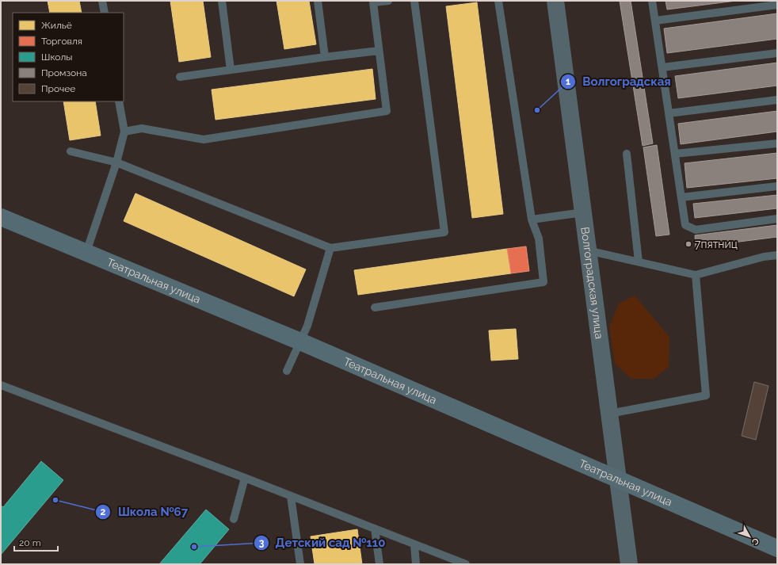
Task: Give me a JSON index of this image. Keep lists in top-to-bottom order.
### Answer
{
  "streets": {
    "main road": ["Театральная улица", "Волгоградская улица"]
  },
  "crossings": [
    ["Театральная улица", "Волгоградская улица"]
  ],
  "places": [
    "Волгоградская",
    "7пятниц",
    "Школа №67",
    "Детский сад №110"
  ],
  "legend": [
    "Жильё",
    "Торговля",
    "Школы",
    "Промзона",
    "Прочее"
  ],
  "scale_bar": "20 m",
  "north": "bottom right"
}
